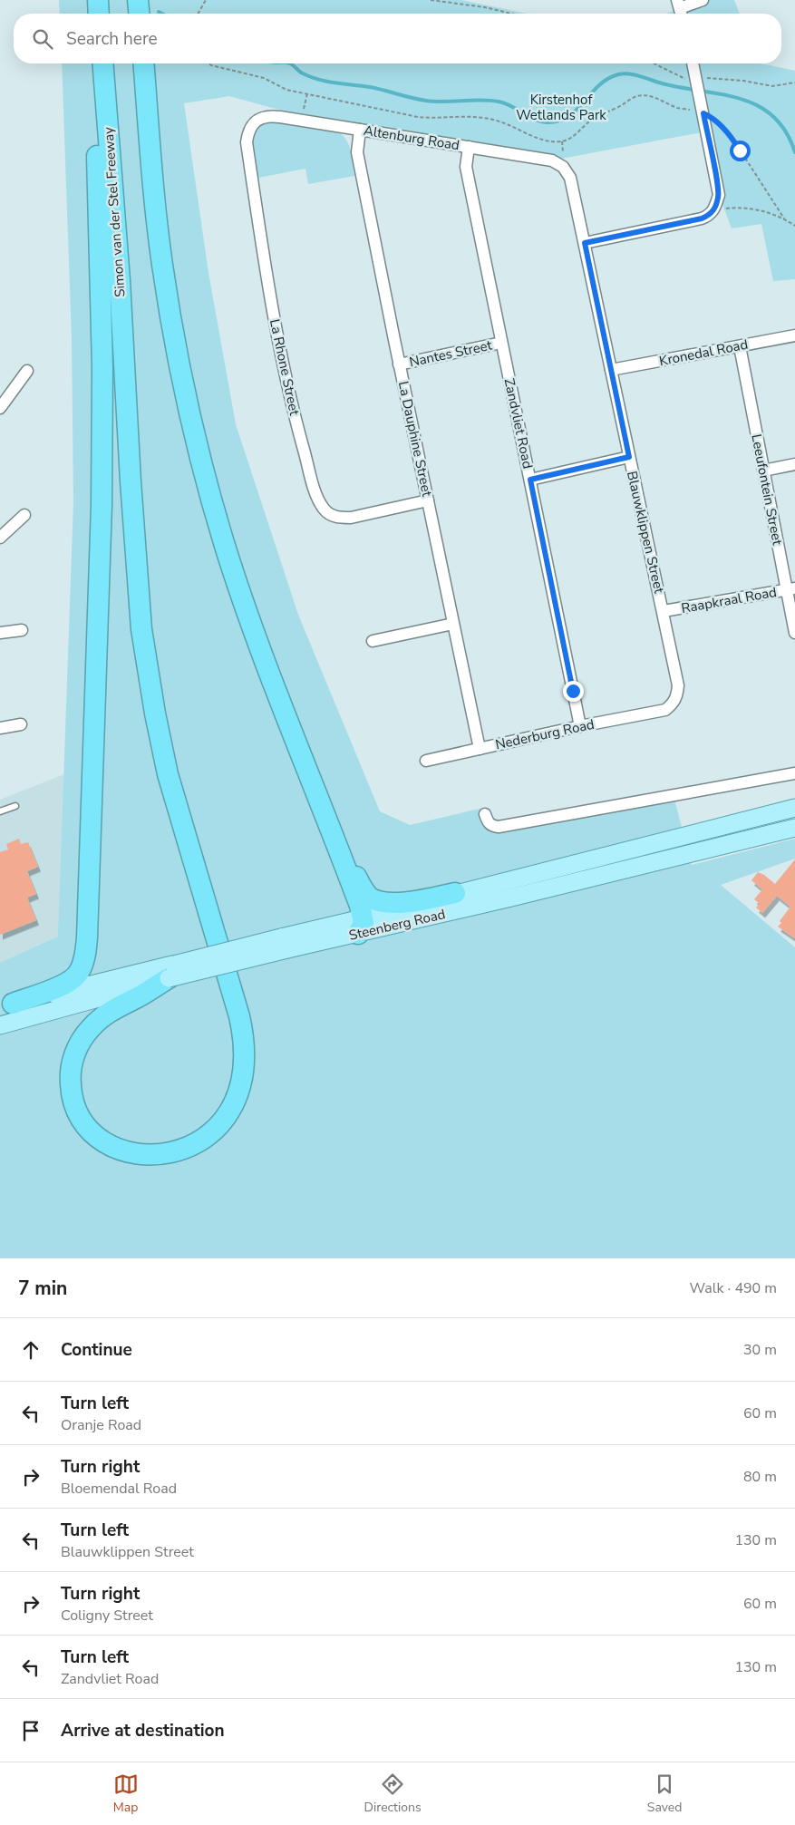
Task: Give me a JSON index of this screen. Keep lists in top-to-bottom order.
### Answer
{
  "streets": {
    "highway": ["Simon van der Stel Freeway"],
    "main road": ["Steenberg Road"],
    "street": [
      "Altenburg Road",
      "Kronedal Road",
      "Nantes Street",
      "La Rhone Street",
      "Zandvliet Road",
      "La Dauphine Street",
      "Leeufontein Street",
      "Blauwklippen Street",
      "Raapkraal Road",
      "Nederburg Road"
    ]
  },
  "crossings": [
    ["Altenburg Road", "La Rhone Street"],
    ["Altenburg Road", "Zandvliet Road"],
    ["Altenburg Road", "La Dauphine Street"],
    ["Altenburg Road", "Blauwklippen Street"],
    ["Simon van der Stel Freeway", "Steenberg Road"],
    ["Kronedal Road", "Leeufontein Street"],
    ["Kronedal Road", "Blauwklippen Street"],
    ["Nantes Street", "Zandvliet Road"],
    ["Nantes Street", "La Dauphine Street"],
    ["La Rhone Street", "La Dauphine Street"],
    ["Zandvliet Road", "Nederburg Road"],
    ["La Dauphine Street", "Nederburg Road"],
    ["Leeufontein Street", "Raapkraal Road"],
    ["Blauwklippen Street", "Raapkraal Road"],
    ["Blauwklippen Street", "Nederburg Road"]
  ],
  "parks": ["Kirstenhof Wetlands Park"],
  "page": {
    "search": "Search here",
    "heading": ["7 min", "Walk · 490 m"],
    "list": [
      ["Continue", "30 m"],
      ["Turn left", "Oranje Road", "60 m"],
      ["Turn right", "Bloemendal Road", "80 m"],
      ["Turn left", "Blauwklippen Street", "130 m"],
      ["Turn right", "Coligny Street", "60 m"],
      ["Turn left", "Zandvliet Road", "130 m"],
      "Arrive at destination"
    ],
    "nav": ["Map", "Directions", "Saved"]
  }
}
